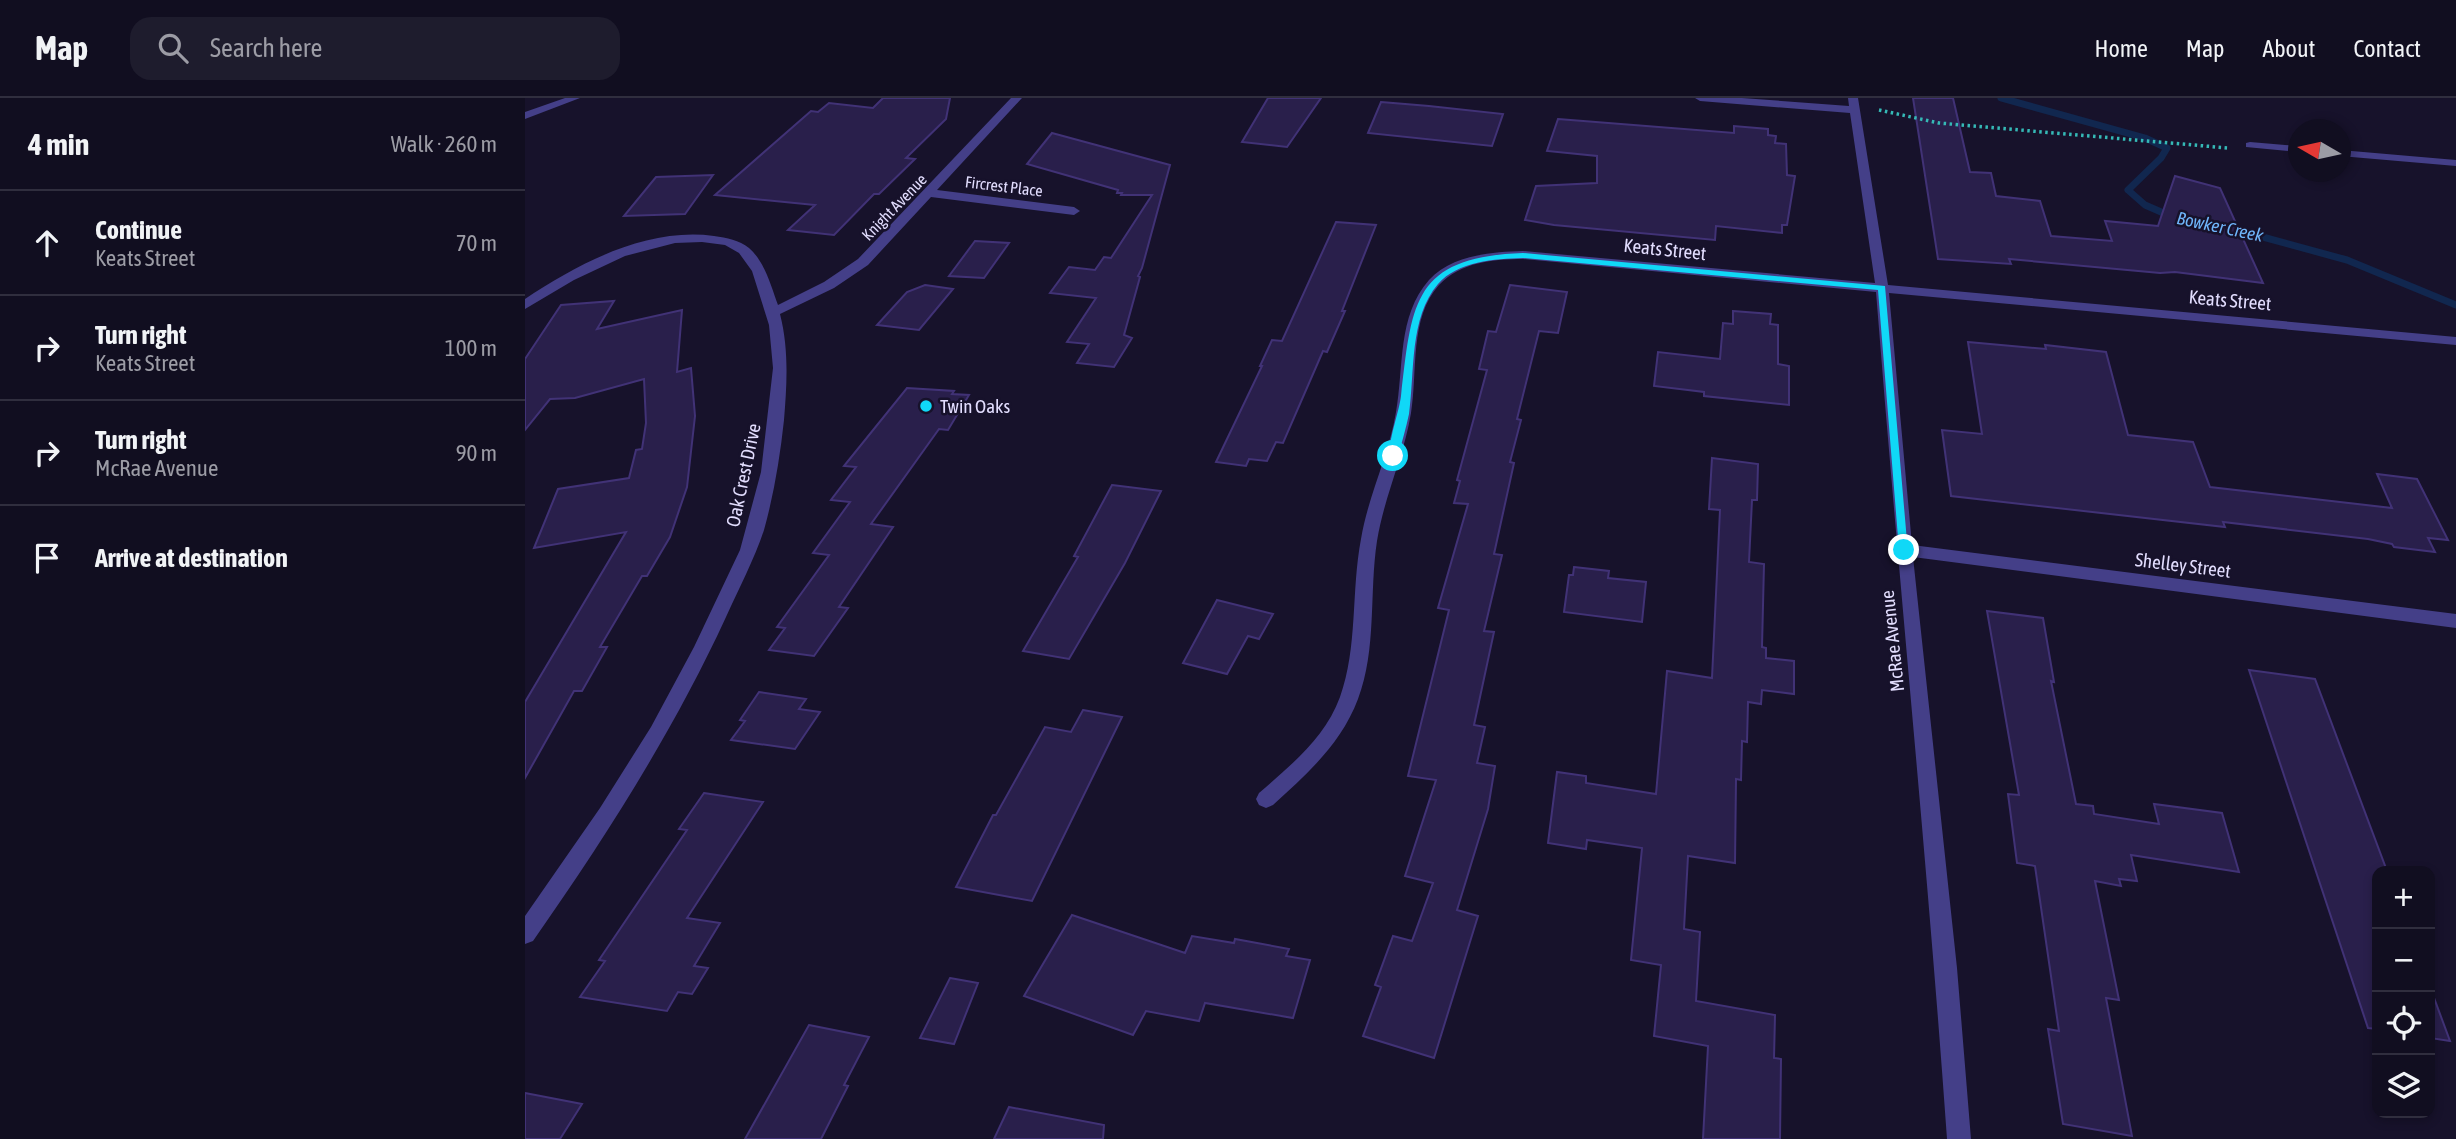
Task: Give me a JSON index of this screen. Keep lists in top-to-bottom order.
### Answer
{
  "streets": {
    "street": [
      "Fircrest Place",
      "Knight Avenue",
      "Keats Street",
      "Oak Crest Drive",
      "Shelley Street",
      "McRae Avenue"
    ]
  },
  "crossings": [
    ["Fircrest Place", "Knight Avenue"],
    ["Knight Avenue", "Oak Crest Drive"],
    ["Keats Street", "McRae Avenue"],
    ["Shelley Street", "McRae Avenue"]
  ],
  "water": ["Bowker Creek"],
  "places": ["Twin Oaks"],
  "north": "left",
  "page": {
    "header": "Map",
    "search": "Search here",
    "nav": [
      "Home",
      "Map",
      "About",
      "Contact"
    ],
    "heading": ["4 min", "Walk · 260 m"],
    "list": [
      ["Continue", "Keats Street", "70 m"],
      ["Turn right", "Keats Street", "100 m"],
      ["Turn right", "McRae Avenue", "90 m"],
      "Arrive at destination"
    ],
    "map_buttons": ["+", "−"]
  }
}
